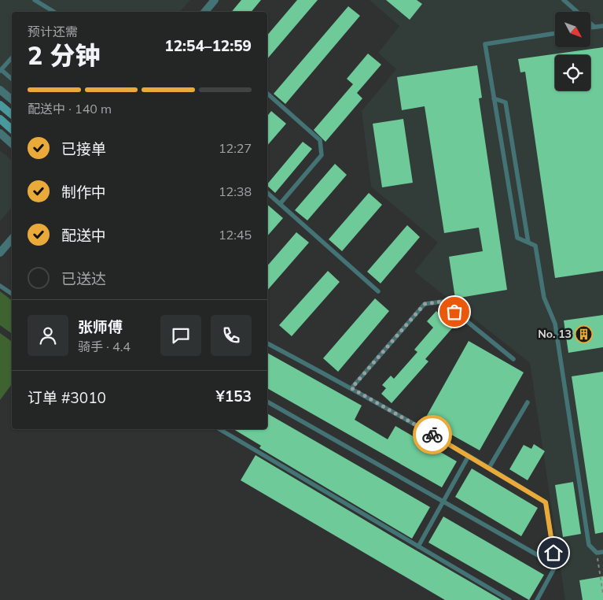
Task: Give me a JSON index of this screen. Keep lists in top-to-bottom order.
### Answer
{
  "places": {
    "building": ["No. 13"]
  },
  "north": "bottom right",
  "page": {
    "heading": ["2 分钟", "预计还需", "12:54–12:59"],
    "panel": [
      "张师傅",
      "骑手 · 4.4",
      "订单 #3010",
      "¥153"
    ],
    "bar": "配送中 · 140 m",
    "list": [
      ["已接单", "12:27"],
      ["制作中", "12:38"],
      ["配送中", "12:45"],
      "已送达"
    ]
  }
}
